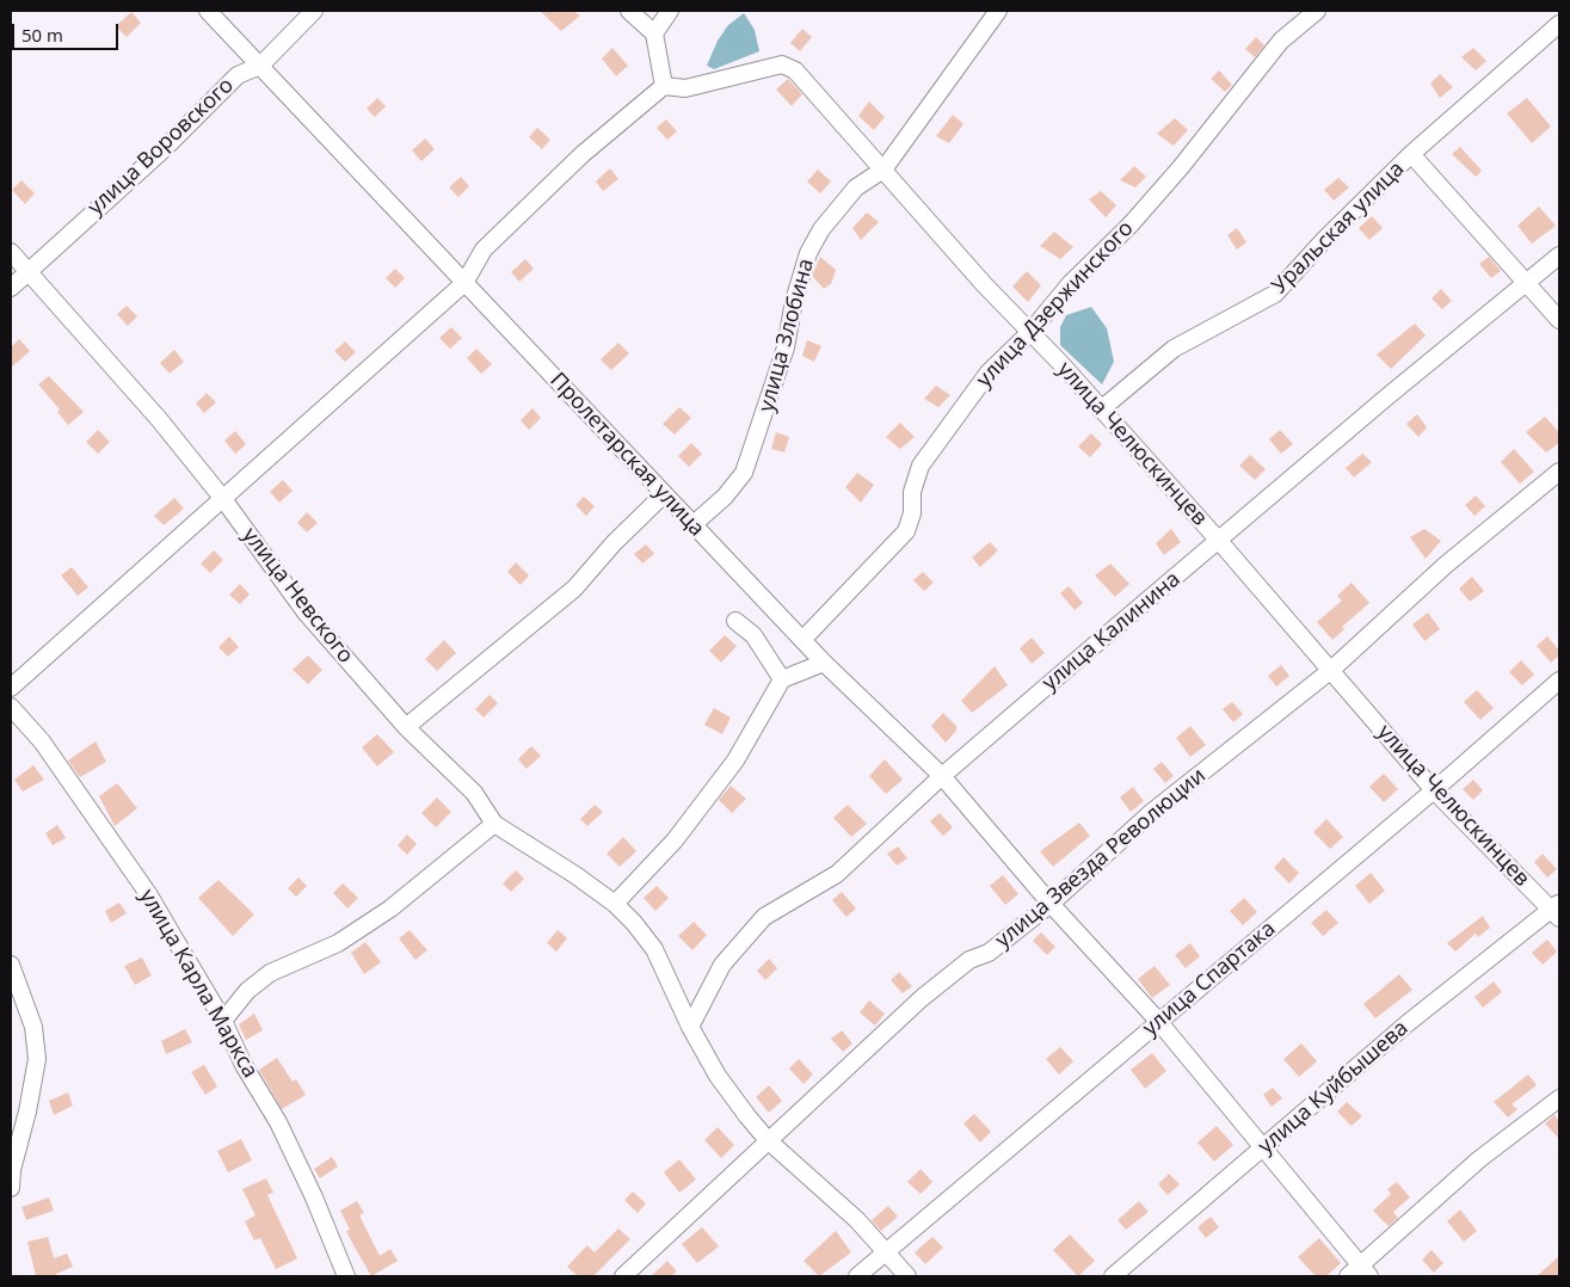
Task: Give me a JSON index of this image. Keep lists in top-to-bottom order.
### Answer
{
  "streets": {
    "street": [
      "улица Воровского",
      "Уральская улица",
      "улица Дзержинского",
      "улица Злобина",
      "улица Челюскинцев",
      "Пролетарская улица",
      "улица Невского",
      "улица Калинина",
      "улица Звезда Революции",
      "улица Спартака",
      "улица Карла Маркса",
      "улица Куйбышева"
    ]
  },
  "crossings": [
    ["улица Воровского", "Пролетарская улица"],
    ["улица Воровского", "улица Невского"],
    ["Уральская улица", "улица Челюскинцев"],
    ["улица Дзержинского", "улица Челюскинцев"],
    ["улица Дзержинского", "Пролетарская улица"],
    ["улица Злобина", "улица Челюскинцев"],
    ["улица Злобина", "Пролетарская улица"],
    ["улица Челюскинцев", "улица Калинина"],
    ["улица Челюскинцев", "улица Звезда Революции"],
    ["улица Челюскинцев", "улица Спартака"],
    ["улица Челюскинцев", "улица Куйбышева"],
    ["Пролетарская улица", "улица Калинина"],
    ["Пролетарская улица", "улица Звезда Революции"],
    ["Пролетарская улица", "улица Спартака"],
    ["Пролетарская улица", "улица Куйбышева"],
    ["улица Невского", "улица Калинина"],
    ["улица Невского", "улица Звезда Революции"],
    ["улица Невского", "улица Спартака"]
  ],
  "scale_bar": "50 m"
}
